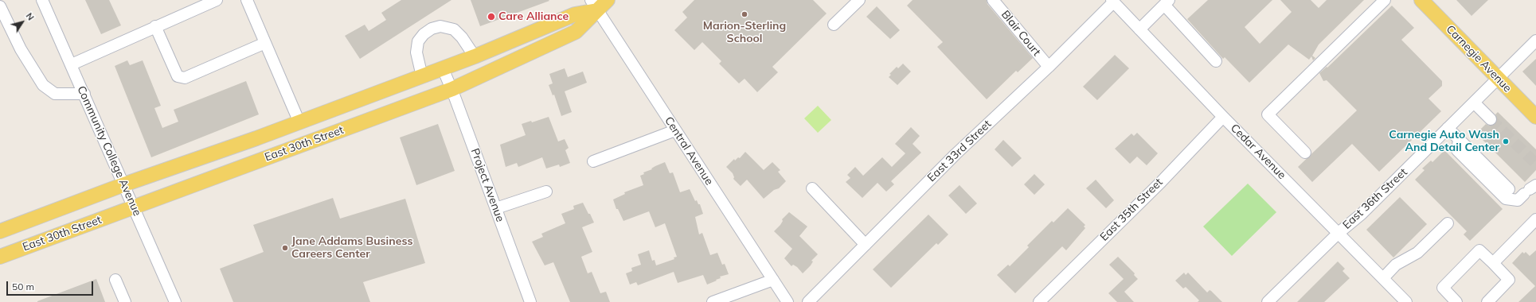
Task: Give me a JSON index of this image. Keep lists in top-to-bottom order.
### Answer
{
  "streets": {
    "main road": ["Carnegie Avenue", "East 30th Street"],
    "street": [
      "Blair Court",
      "Community College Avenue",
      "Central Avenue",
      "East 33rd Street",
      "Cedar Avenue",
      "Project Avenue",
      "East 36th Street",
      "East 35th Street"
    ]
  },
  "crossings": [
    ["Blair Court", "East 33rd Street"],
    ["Carnegie Avenue", "East 36th Street"],
    ["East 30th Street", "Community College Avenue"],
    ["East 30th Street", "Central Avenue"],
    ["East 30th Street", "Project Avenue"],
    ["East 33rd Street", "Cedar Avenue"],
    ["Cedar Avenue", "East 36th Street"],
    ["Cedar Avenue", "East 35th Street"]
  ],
  "places": [
    "Marion-Sterling School",
    "Care Alliance",
    "Carnegie Auto Wash And Detail Center",
    "Jane Addams Business Careers Center"
  ],
  "scale_bar": "50 m",
  "north": "top right"
}
